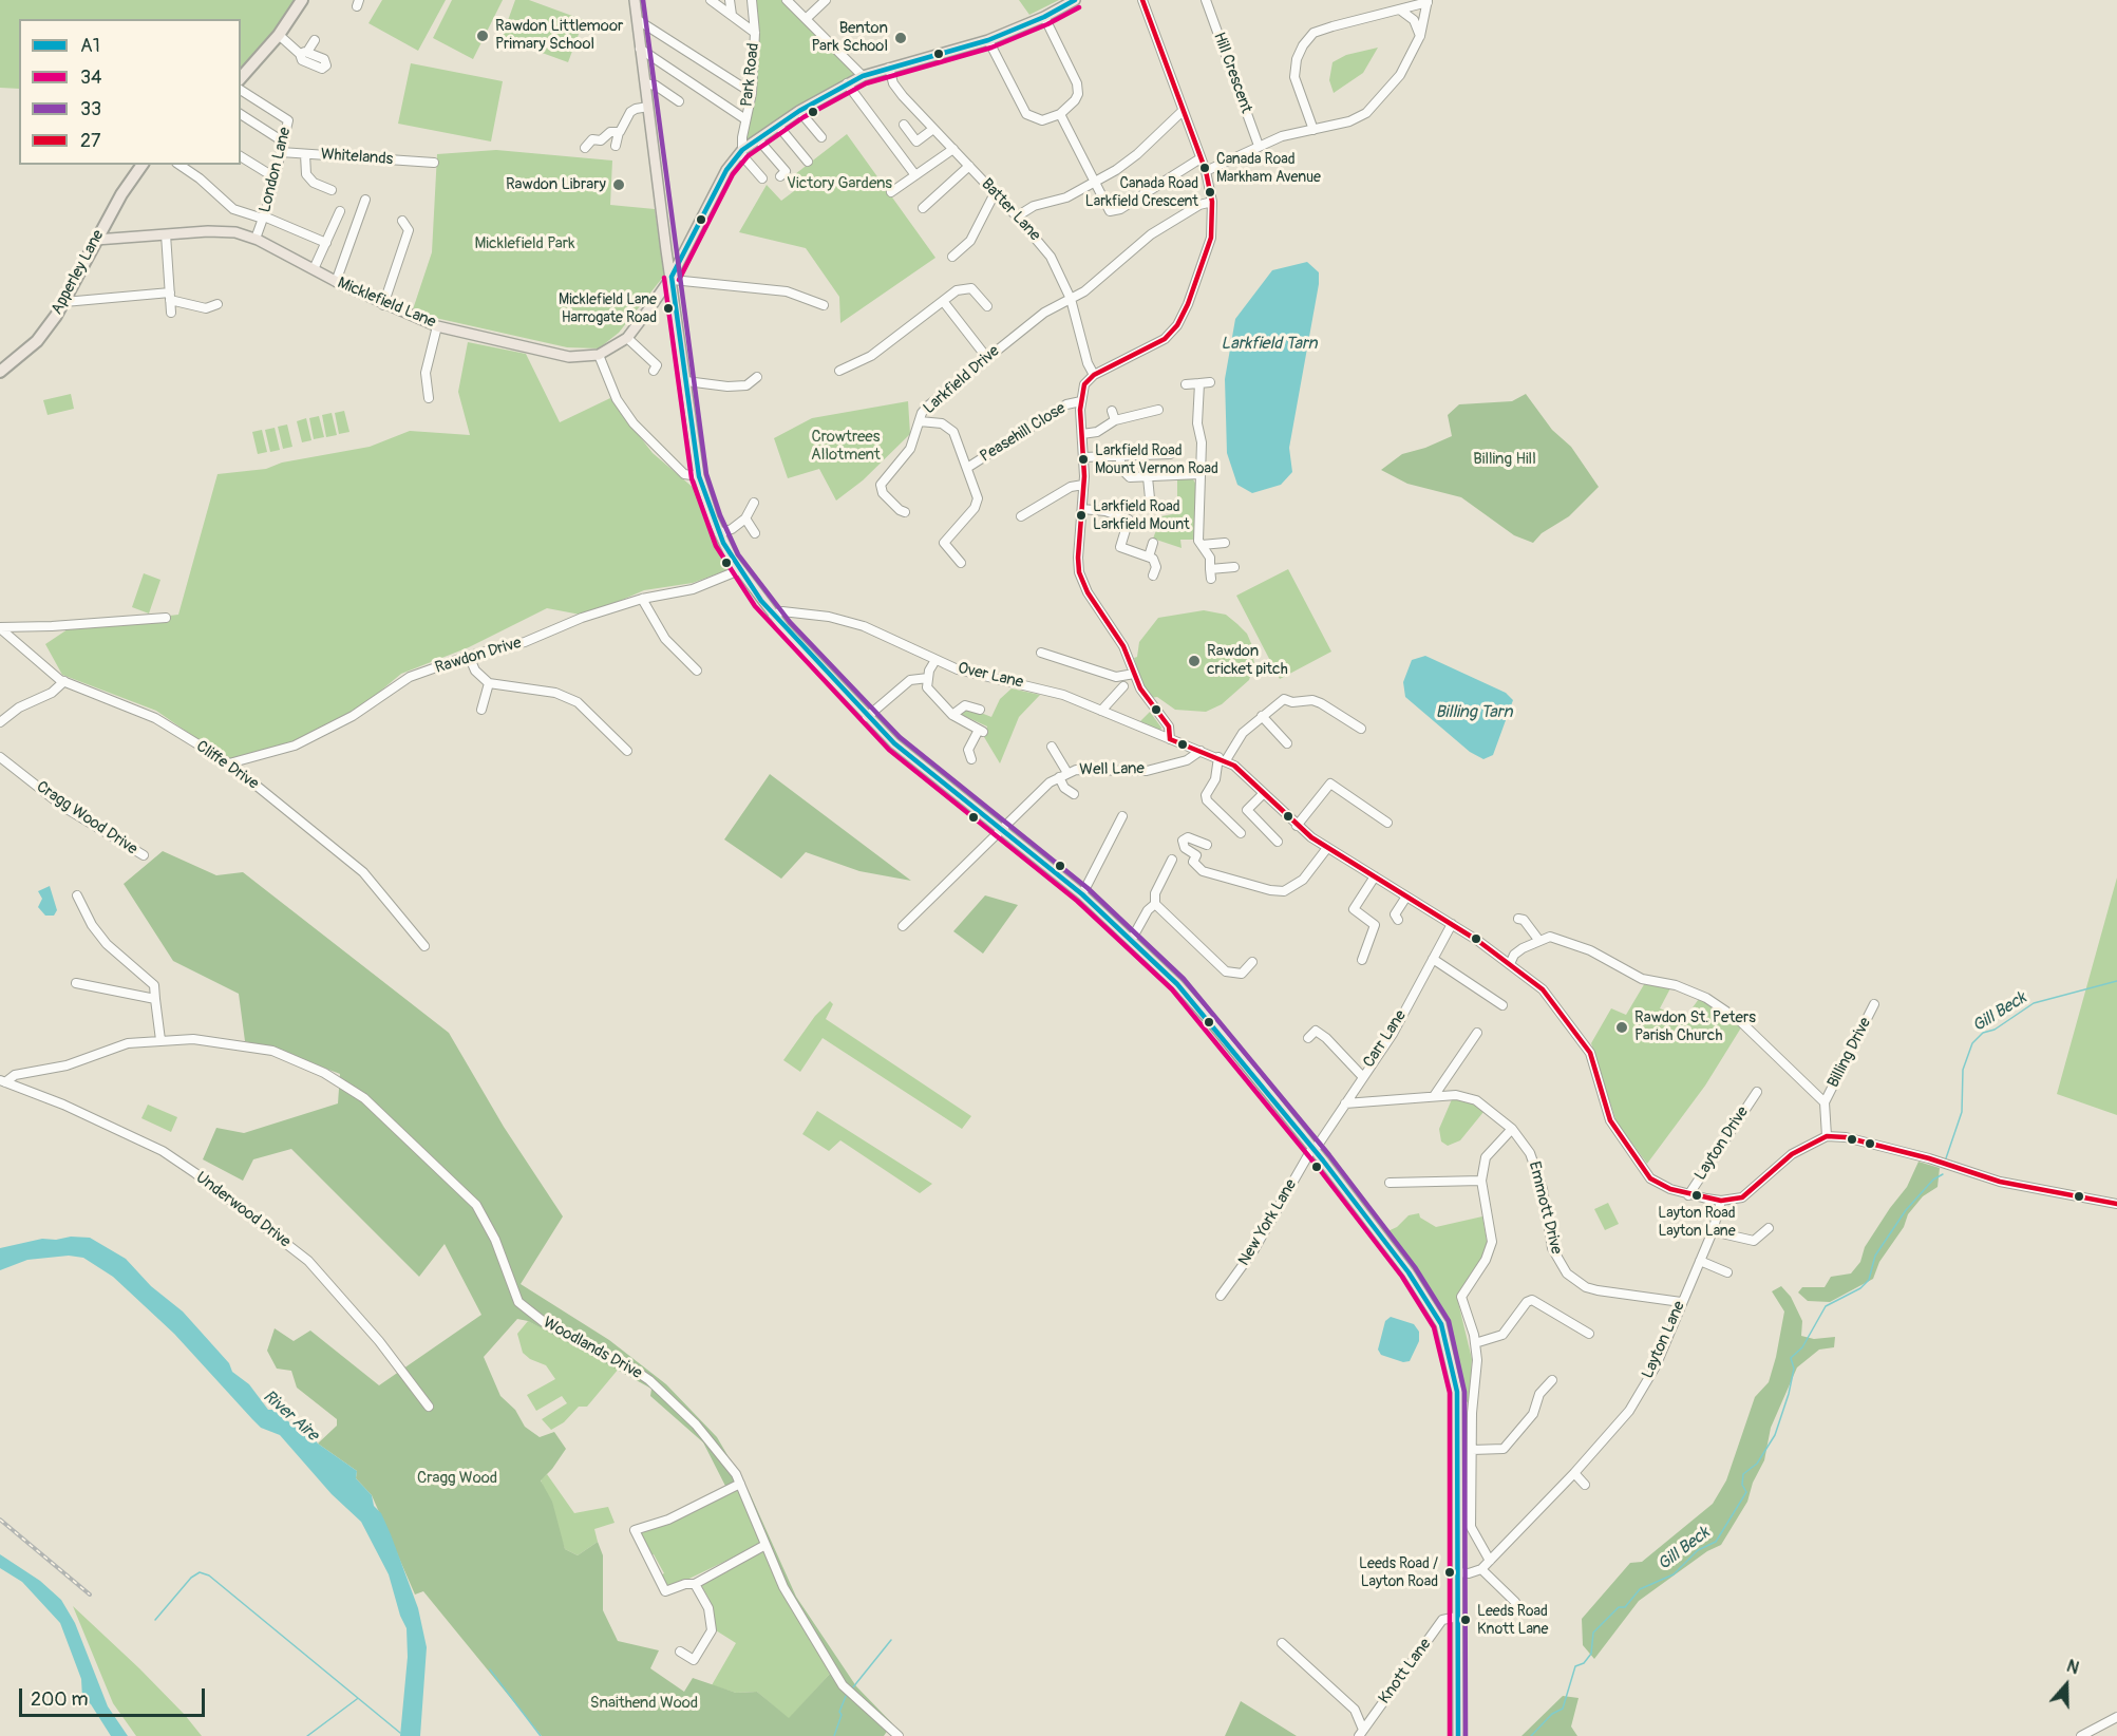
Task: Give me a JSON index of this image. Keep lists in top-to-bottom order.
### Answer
{
  "streets": {
    "highway": ["Apperley Lane"],
    "main road": ["Micklefield Lane"],
    "street": [
      "Hill Crescent",
      "Park Road",
      "Whitelands",
      "London Lane",
      "Batter Lane",
      "Larkfield Drive",
      "Peasehill Close",
      "Rawdon Drive",
      "Over Lane",
      "Cliffe Drive",
      "Well Lane",
      "Cragg Wood Drive",
      "Carr Lane",
      "Billing Drive",
      "Layton Drive",
      "Emmott Drive",
      "Underwood Drive",
      "New York Lane",
      "Layton Lane",
      "Woodlands Drive",
      "Knott Lane"
    ]
  },
  "crossings": [
    ["Park Road", "Micklefield Lane"],
    ["Whitelands", "London Lane"],
    ["London Lane", "Micklefield Lane"],
    ["Batter Lane", "Larkfield Drive"],
    ["Apperley Lane", "Micklefield Lane"],
    ["Rawdon Drive", "Cliffe Drive"],
    ["Over Lane", "Well Lane"],
    ["Carr Lane", "Emmott Drive"],
    ["Carr Lane", "New York Lane"],
    ["Emmott Drive", "Layton Lane"],
    ["Underwood Drive", "Woodlands Drive"]
  ],
  "water": [
    "Larkfield Tarn",
    "Billing Tarn",
    "Gill Beck",
    "River Aire"
  ],
  "parks": [
    "Victory Gardens",
    "Micklefield Park",
    "Crowtrees Allotment",
    "Billing Hill",
    "Cragg Wood",
    "Snaithend Wood"
  ],
  "places": [
    "Rawdon Littlemoor Primary School",
    "Benton Park School",
    "Canada Road Markham Avenue",
    "Rawdon Library",
    "Canada Road Larkfield Crescent",
    "Micklefield Lane Harrogate Road",
    "Larkfield Road Mount Vernon Road",
    "Larkfield Road Larkfield Mount",
    "Rawdon cricket pitch",
    "Rawdon St. Peters Parish Church",
    "Layton Road Layton Lane",
    "Leeds Road / Layton Road",
    "Leeds Road Knott Lane"
  ],
  "lines": [
    "transit line A1",
    "transit line 33",
    "transit line 27",
    "transit line 34"
  ],
  "legend": [
    "A1",
    "34",
    "33",
    "27"
  ],
  "scale_bar": "200 m",
  "north": "top"
}
